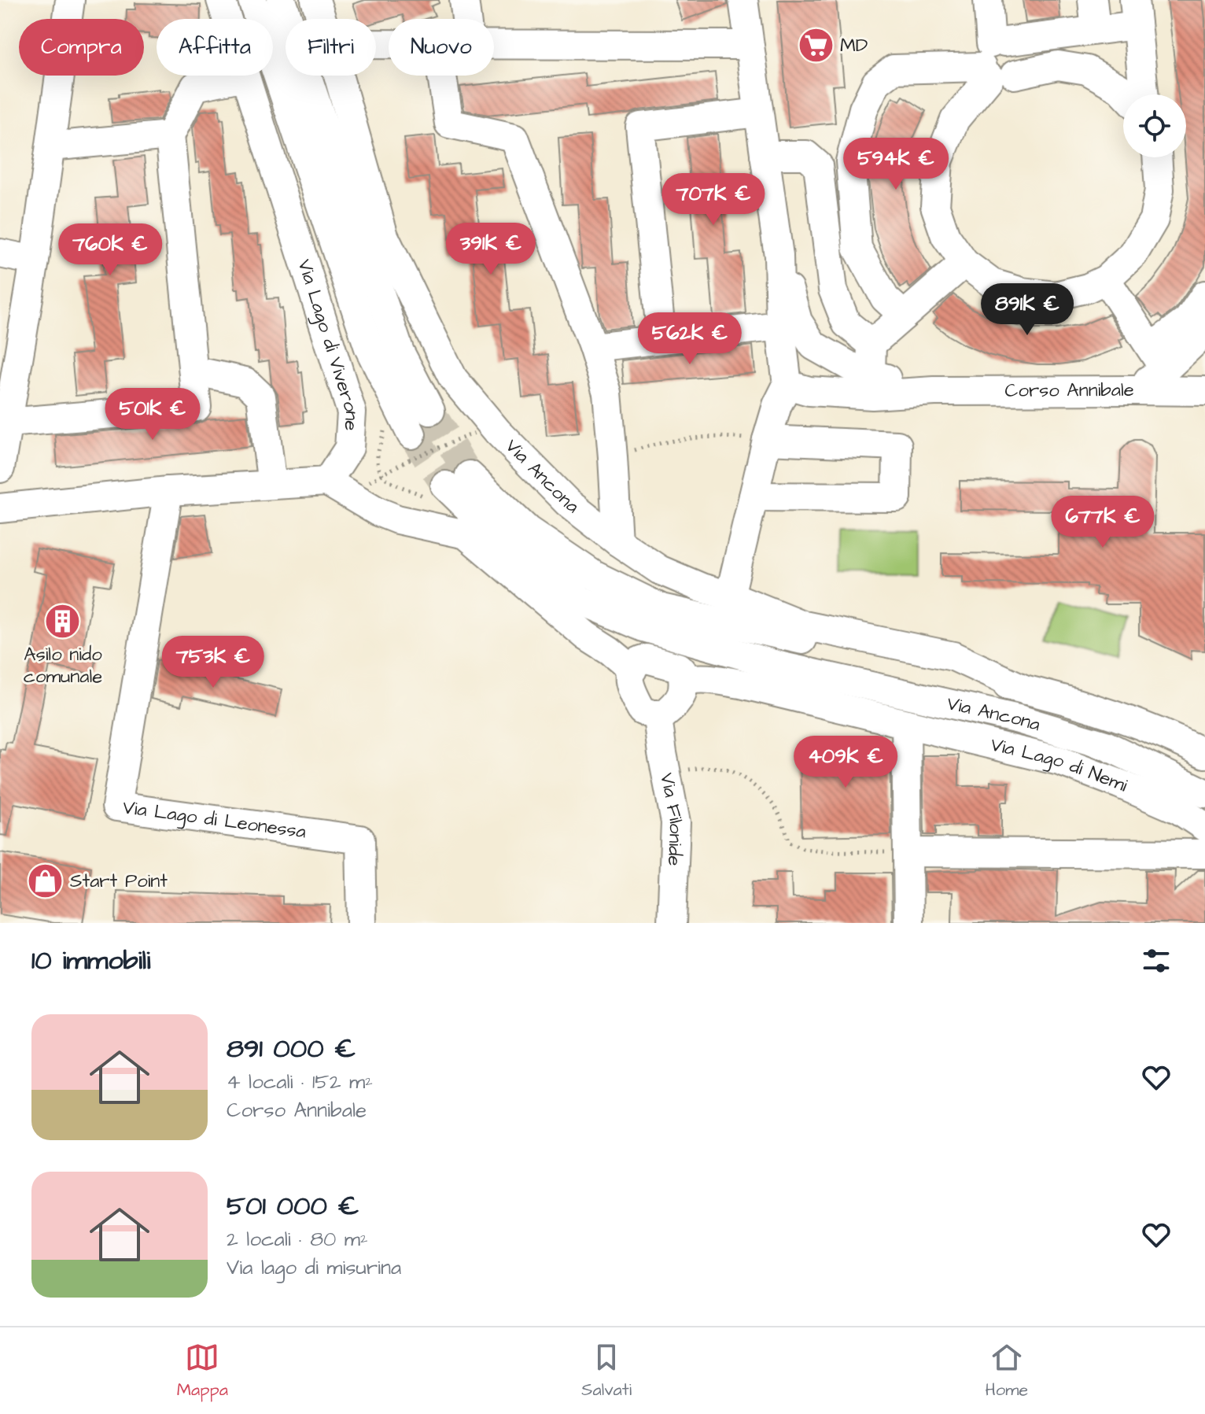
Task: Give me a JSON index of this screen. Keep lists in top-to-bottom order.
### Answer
{
  "streets": {
    "street": [
      "Via Lago di Viverone",
      "Corso Annibale",
      "Via Ancona",
      "Via Lago di Nemi",
      "Via Lago di Leonessa",
      "Via Filonide"
    ]
  },
  "crossings": [
    ["Via Lago di Nemi", "Via Filonide"]
  ],
  "places": {
    "supermarket": ["MD"],
    "building": ["Asilo nido comunale"],
    "shop": ["Start Point"]
  },
  "page": {
    "chip": [
      "Compra",
      "Affitta",
      "Filtri",
      "Nuovo"
    ],
    "price": [
      "594K €",
      "707K €",
      "391K €",
      "760K €",
      "891K €",
      "562K €",
      "501K €",
      "677K €",
      "753K €",
      "409K €"
    ],
    "heading": "10 immobili",
    "list": [
      {
        "name": "891 000 €",
        "note": "4 locali · 152 m² · Corso Annibale"
      },
      {
        "name": "501 000 €",
        "note": "2 locali · 80 m² · Via lago di misurina"
      }
    ],
    "tabs": ["Mappa", "Salvati", "Home"]
  }
}
